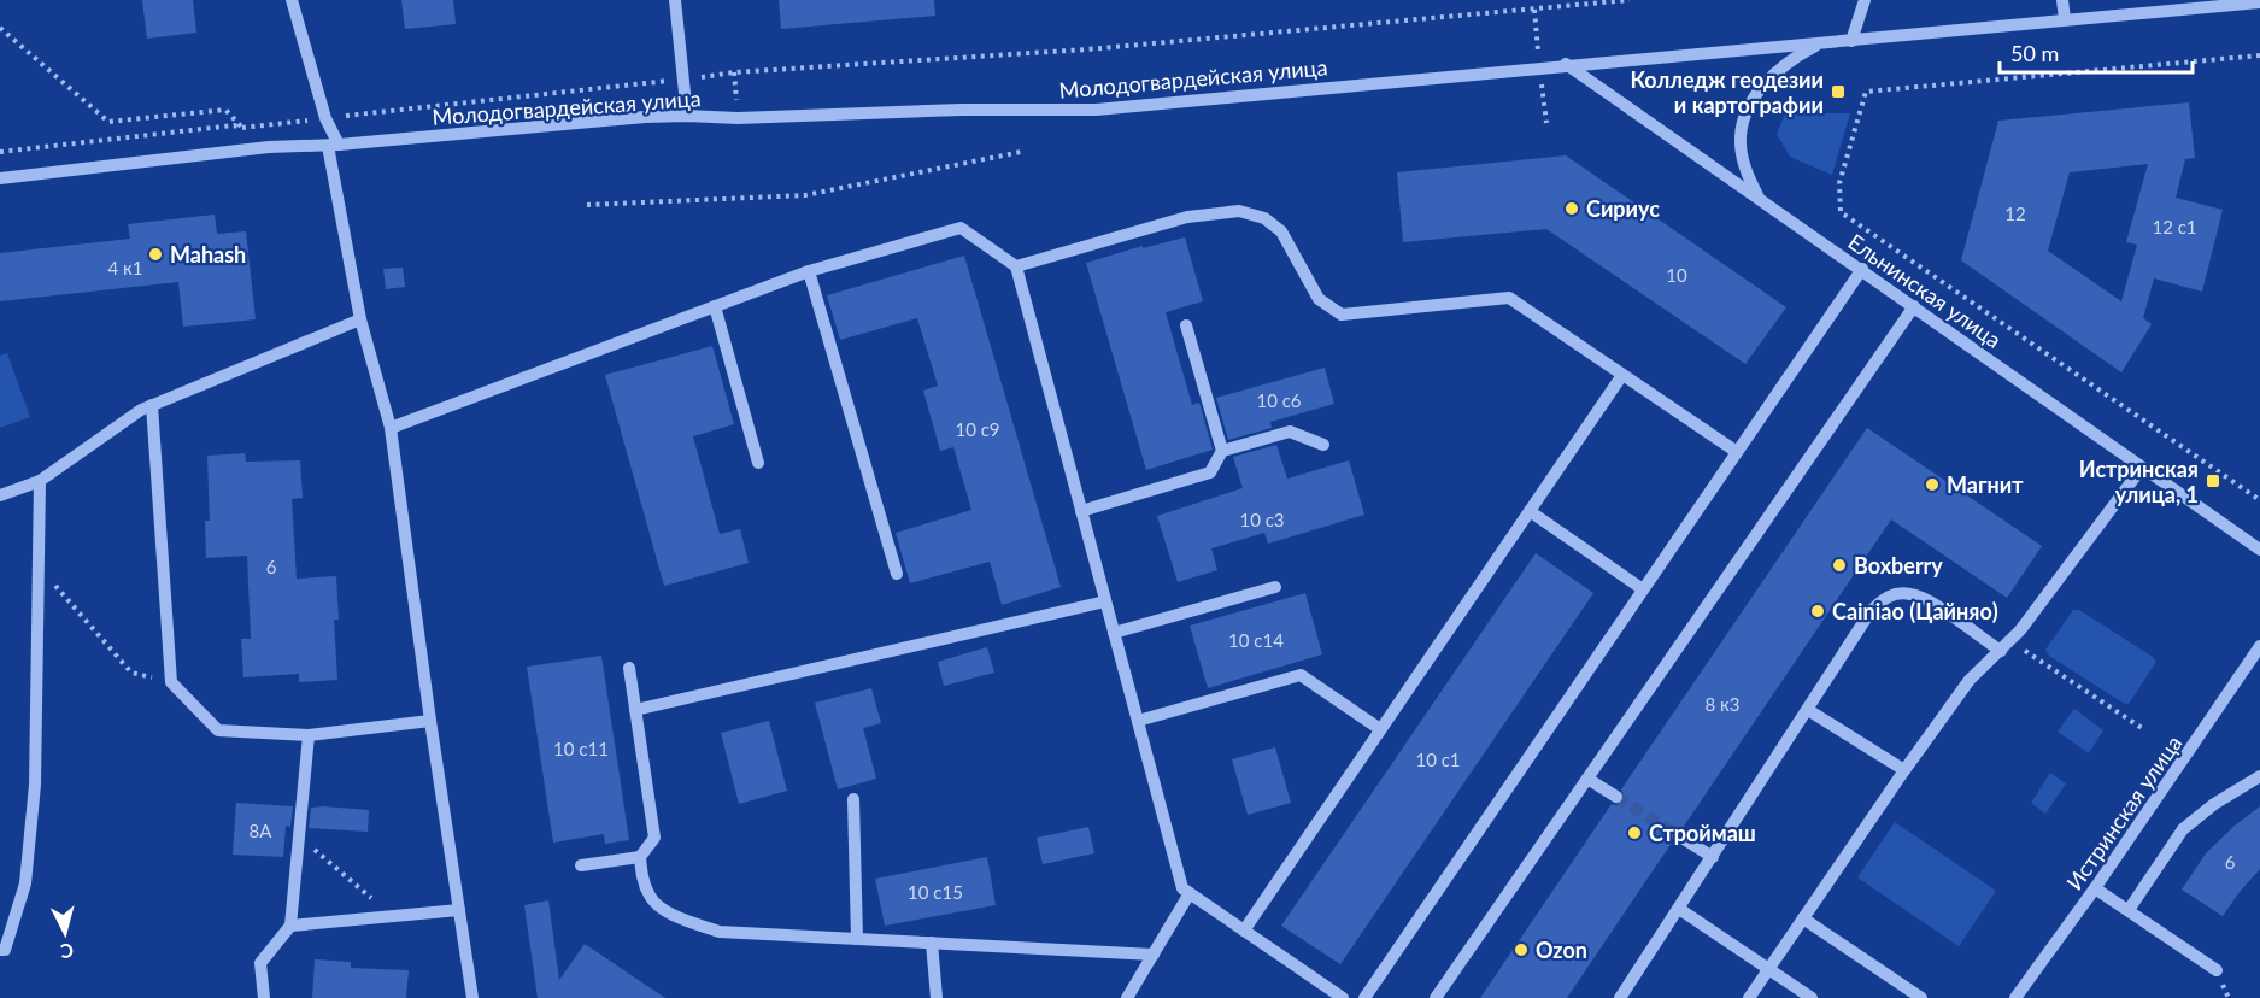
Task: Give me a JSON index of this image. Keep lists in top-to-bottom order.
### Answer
{
  "streets": {
    "street": ["Молодогвардейская улица", "Ельнинская улица", "Истринская улица"]
  },
  "crossings": [
    ["Молодогвардейская улица", "Ельнинская улица"]
  ],
  "places": {
    "transit": ["Колледж геодезии и картографии", "Истринская улица, 1"],
    "other": [
      "Сириус",
      "Mahash",
      "Магнит",
      "Boxberry",
      "Cainiao (Цайняо)",
      "Строймаш",
      "Ozon"
    ]
  },
  "house_numbers": [
    "12",
    "12 с1",
    "4 к1",
    "10",
    "10 с6",
    "10 с9",
    "10 с3",
    "6",
    "10 с14",
    "8 к3",
    "10 с11",
    "10 с1",
    "8А",
    "6",
    "10 с15"
  ],
  "scale_bar": "50 m",
  "north": "bottom"
}
